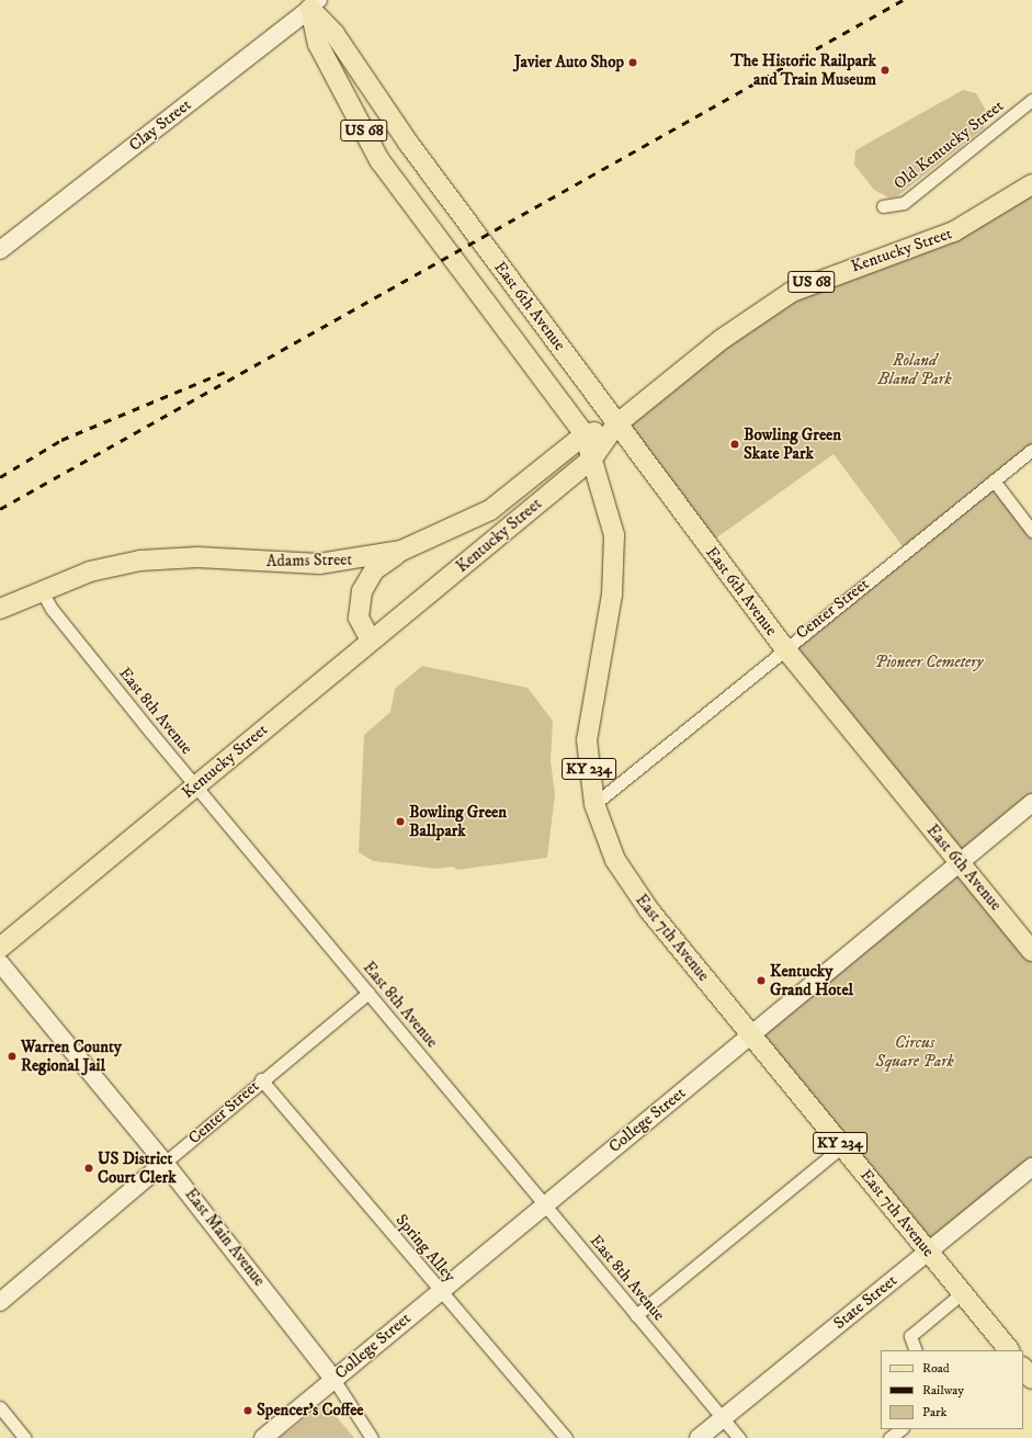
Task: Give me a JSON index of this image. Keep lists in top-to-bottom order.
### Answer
{
  "streets": {
    "main road": [
      "US 68",
      "Kentucky Street",
      "East 6th Avenue",
      "Adams Street",
      "KY 234",
      "East 7th Avenue"
    ],
    "street": [
      "Clay Street",
      "Old Kentucky Street",
      "Center Street",
      "East 8th Avenue",
      "College Street",
      "East Main Avenue",
      "Spring Alley",
      "State Street"
    ]
  },
  "crossings": [
    ["Clay Street", "East 6th Avenue"],
    ["Kentucky Street", "East 6th Avenue"],
    ["Kentucky Street", "Adams Street"],
    ["Kentucky Street", "East 8th Avenue"],
    ["Kentucky Street", "East 7th Avenue"],
    ["East 6th Avenue", "Adams Street"],
    ["East 6th Avenue", "Center Street"],
    ["East 6th Avenue", "East 7th Avenue"],
    ["East 6th Avenue", "College Street"],
    ["Adams Street", "East 8th Avenue"],
    ["Adams Street", "East 7th Avenue"],
    ["Center Street", "East 8th Avenue"],
    ["Center Street", "East 7th Avenue"],
    ["Center Street", "East Main Avenue"],
    ["Center Street", "Spring Alley"],
    ["East 8th Avenue", "College Street"],
    ["East 8th Avenue", "State Street"],
    ["East 7th Avenue", "College Street"],
    ["East 7th Avenue", "State Street"],
    ["College Street", "East Main Avenue"],
    ["College Street", "Spring Alley"]
  ],
  "parks": ["Roland Bland Park", "Pioneer Cemetery", "Circus Square Park"],
  "places": [
    "Javier Auto Shop",
    "The Historic Railpark and Train Museum",
    "Bowling Green Skate Park",
    "Bowling Green Ballpark",
    "Kentucky Grand Hotel",
    "Warren County Regional Jail",
    "US District Court Clerk",
    "Spencer's Coffee"
  ],
  "legend": ["Road", "Railway", "Park"]
}
